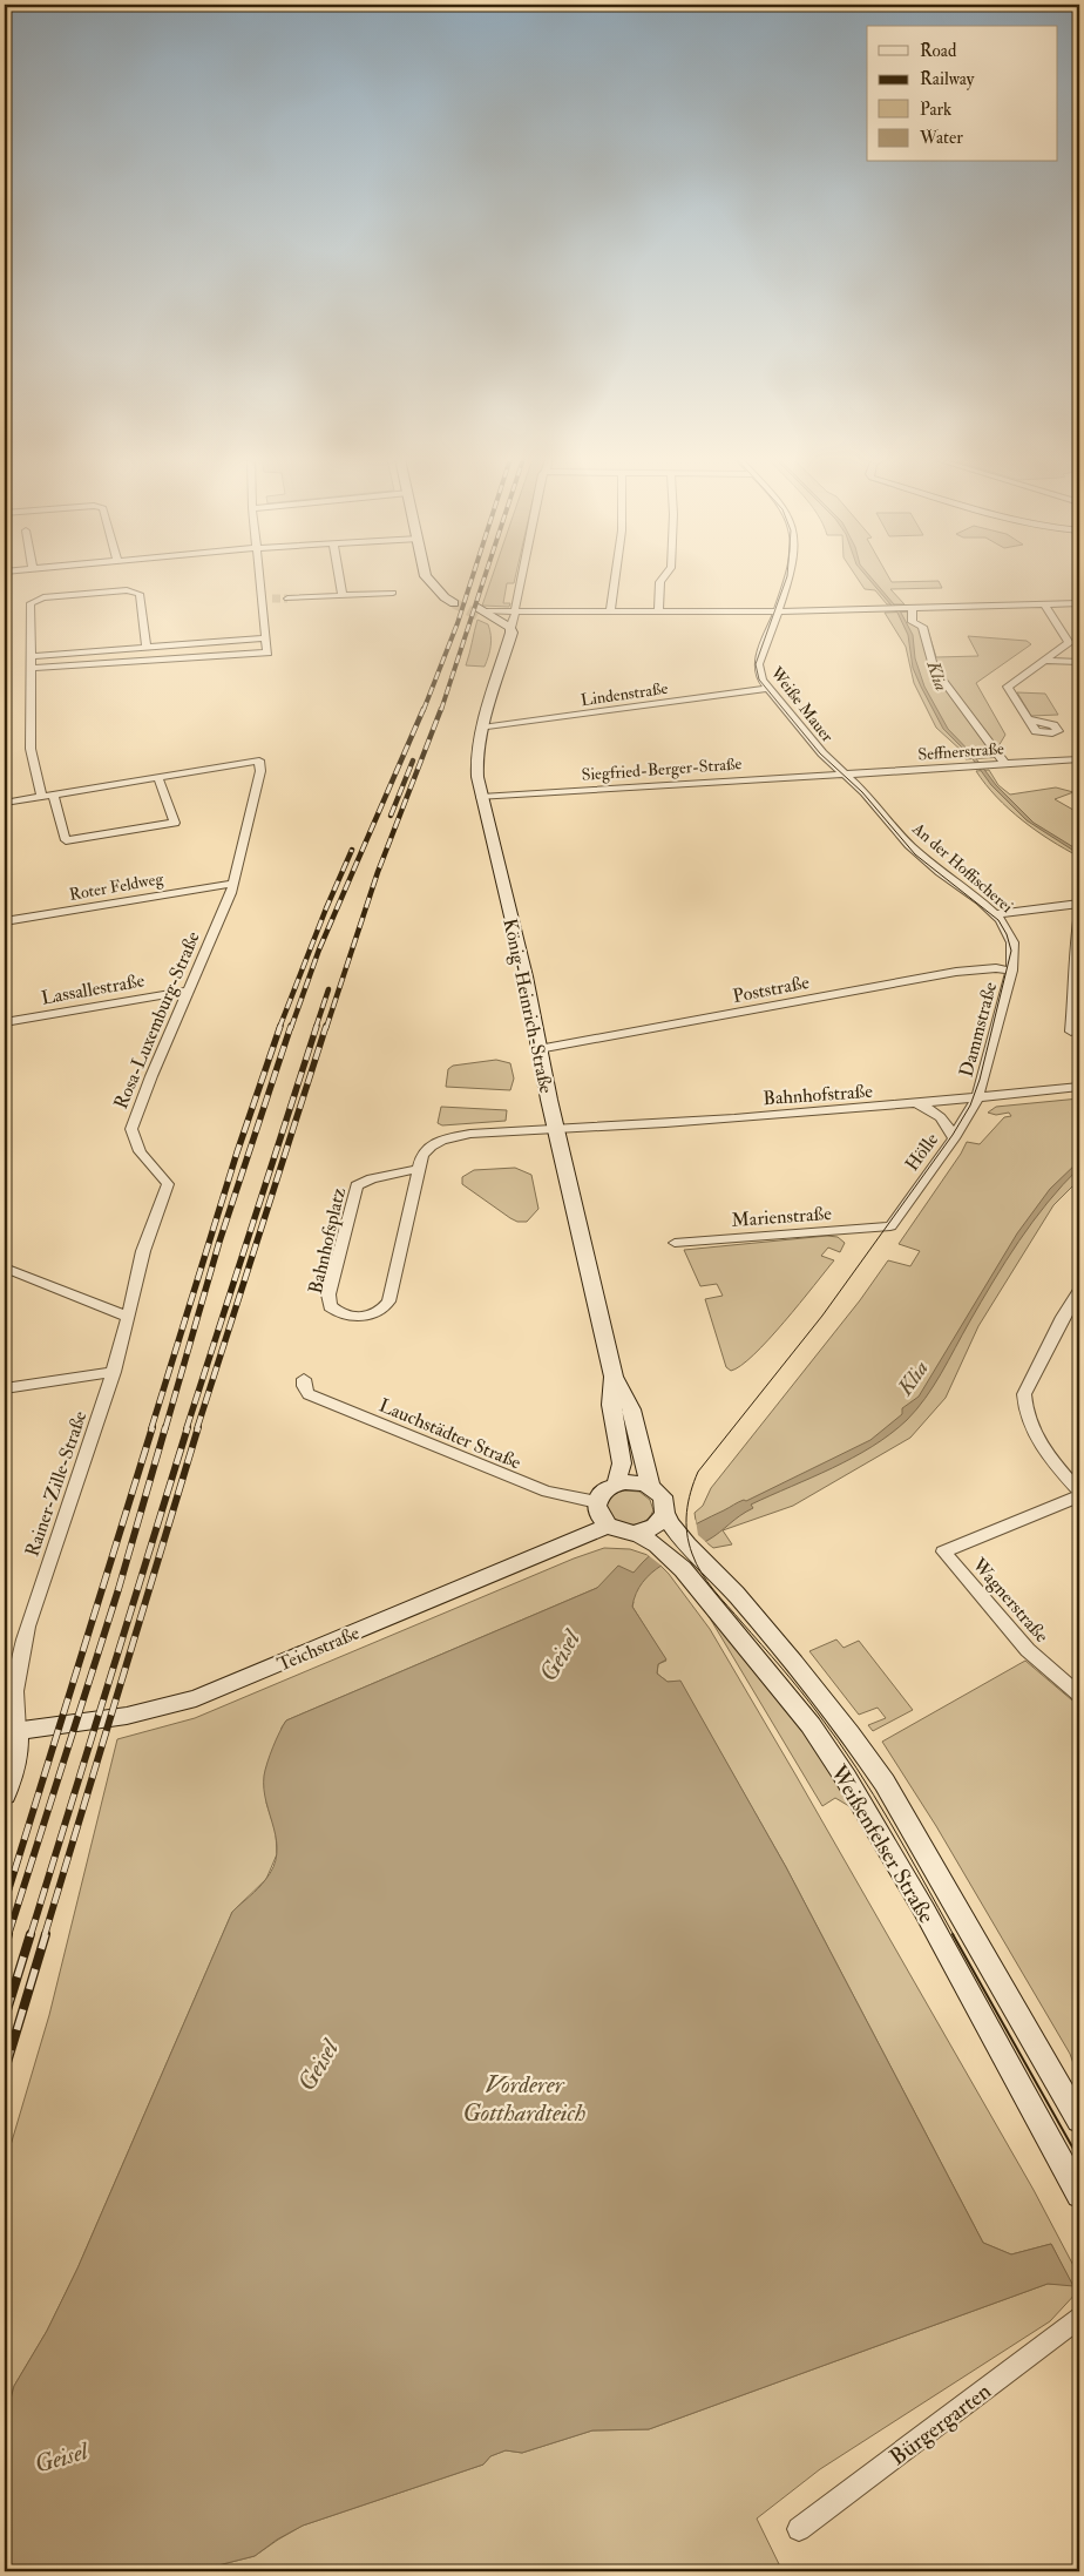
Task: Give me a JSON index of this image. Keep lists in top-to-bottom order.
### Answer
{
  "streets": {
    "main road": ["König-Heinrich-Straße", "Teichstraße", "Weißenfelser Straße"],
    "street": [
      "Lindenstraße",
      "Weiße Mauer",
      "Seffnerstraße",
      "Siegfried-Berger-Straße",
      "An der Hoffischerei",
      "Roter Feldweg",
      "Lassallestraße",
      "Poststraße",
      "Rosa-Luxemburg-Straße",
      "Dammstraße",
      "Bahnhofstraße",
      "Hölle",
      "Marienstraße",
      "Bahnhofsplatz",
      "Lauchstädter Straße",
      "Rainer-Zille-Straße",
      "Wagnerstraße",
      "Bürgergarten"
    ]
  },
  "crossings": [
    ["Lindenstraße", "Weiße Mauer"],
    ["Lindenstraße", "König-Heinrich-Straße"],
    ["Weiße Mauer", "Seffnerstraße"],
    ["Weiße Mauer", "Siegfried-Berger-Straße"],
    ["Weiße Mauer", "An der Hoffischerei"],
    ["Seffnerstraße", "Siegfried-Berger-Straße"],
    ["Seffnerstraße", "An der Hoffischerei"],
    ["Siegfried-Berger-Straße", "An der Hoffischerei"],
    ["Siegfried-Berger-Straße", "König-Heinrich-Straße"],
    ["An der Hoffischerei", "Poststraße"],
    ["An der Hoffischerei", "Dammstraße"],
    ["Roter Feldweg", "Rosa-Luxemburg-Straße"],
    ["Lassallestraße", "Rosa-Luxemburg-Straße"],
    ["Poststraße", "König-Heinrich-Straße"],
    ["Poststraße", "Dammstraße"],
    ["König-Heinrich-Straße", "Bahnhofstraße"],
    ["König-Heinrich-Straße", "Bahnhofsplatz"],
    ["König-Heinrich-Straße", "Lauchstädter Straße"],
    ["König-Heinrich-Straße", "Teichstraße"],
    ["König-Heinrich-Straße", "Weißenfelser Straße"],
    ["Rosa-Luxemburg-Straße", "Rainer-Zille-Straße"],
    ["Dammstraße", "Bahnhofstraße"],
    ["Dammstraße", "Hölle"],
    ["Bahnhofstraße", "Hölle"],
    ["Bahnhofstraße", "Bahnhofsplatz"],
    ["Hölle", "Marienstraße"],
    ["Lauchstädter Straße", "Teichstraße"],
    ["Lauchstädter Straße", "Weißenfelser Straße"],
    ["Rainer-Zille-Straße", "Teichstraße"],
    ["Teichstraße", "Weißenfelser Straße"]
  ],
  "water": ["Klia", "Geisel", "Vorderer Gotthardteich"],
  "legend": [
    "Road",
    "Railway",
    "Park",
    "Water"
  ]
}
